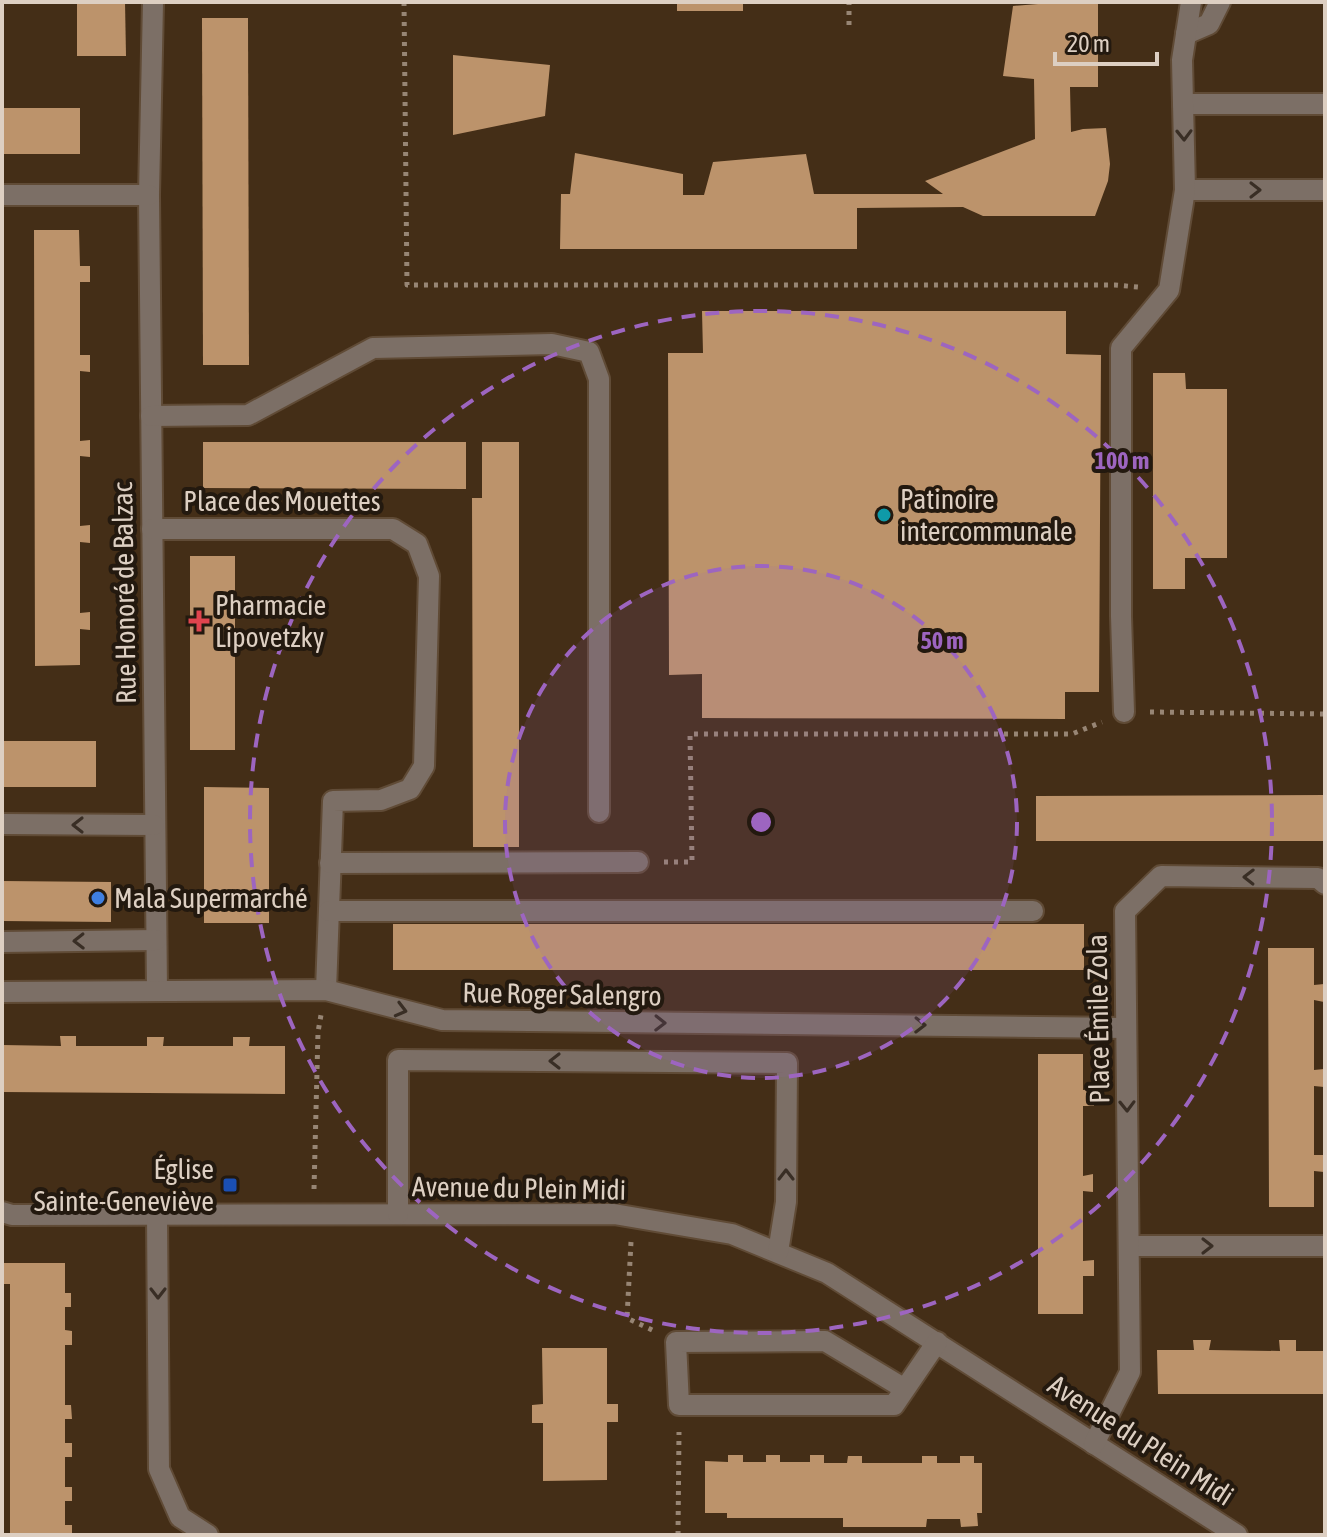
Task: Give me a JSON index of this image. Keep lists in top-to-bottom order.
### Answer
{
  "streets": {
    "street": [
      "Place des Mouettes",
      "Rue Honoré de Balzac",
      "Rue Roger Salengro",
      "Place Émile Zola",
      "Avenue du Plein Midi"
    ]
  },
  "crossings": [
    ["Place des Mouettes", "Rue Honoré de Balzac"],
    ["Place des Mouettes", "Rue Roger Salengro"],
    ["Rue Honoré de Balzac", "Rue Roger Salengro"],
    ["Rue Roger Salengro", "Place Émile Zola"],
    ["Place Émile Zola", "Avenue du Plein Midi"]
  ],
  "places": {
    "other": ["Patinoire intercommunale", "Mala Supermarché"],
    "health": ["Pharmacie Lipovetzky"],
    "transit": ["Église Sainte-Geneviève"]
  },
  "scale_bar": "20 m",
  "rings": ["100 m", "50 m"]
}
